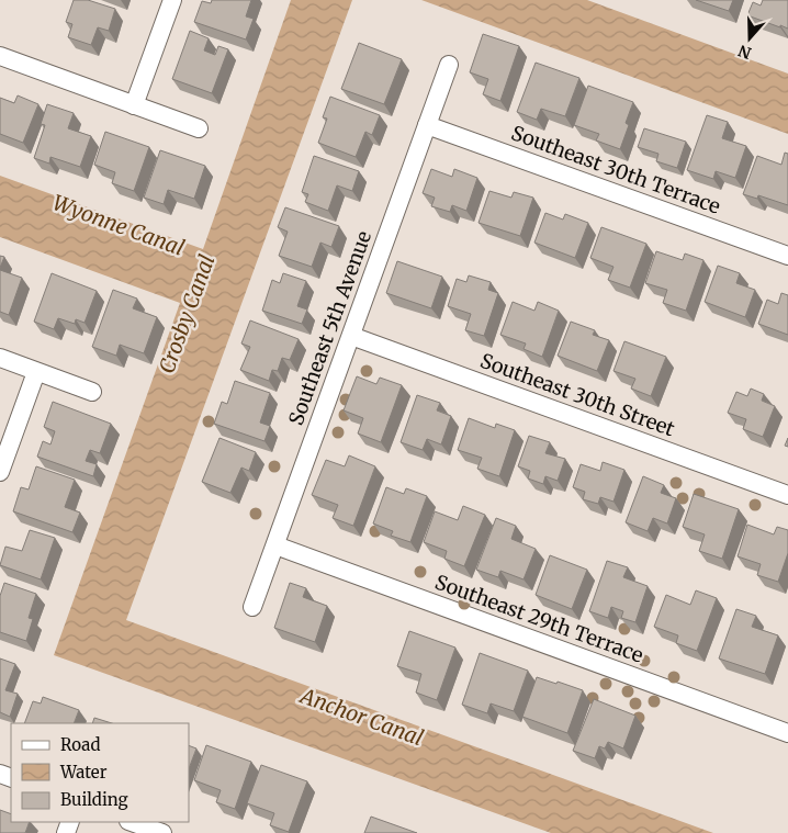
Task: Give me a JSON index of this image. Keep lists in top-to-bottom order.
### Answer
{
  "streets": {
    "street": [
      "Southeast 30th Terrace",
      "Southeast 5th Avenue",
      "Southeast 30th Street",
      "Southeast 29th Terrace"
    ]
  },
  "crossings": [
    ["Southeast 30th Terrace", "Southeast 5th Avenue"],
    ["Southeast 5th Avenue", "Southeast 30th Street"],
    ["Southeast 5th Avenue", "Southeast 29th Terrace"]
  ],
  "water": ["Wyonne Canal", "Crosby Canal", "Anchor Canal"],
  "legend": ["Road", "Water", "Building"],
  "north": "bottom"
}
